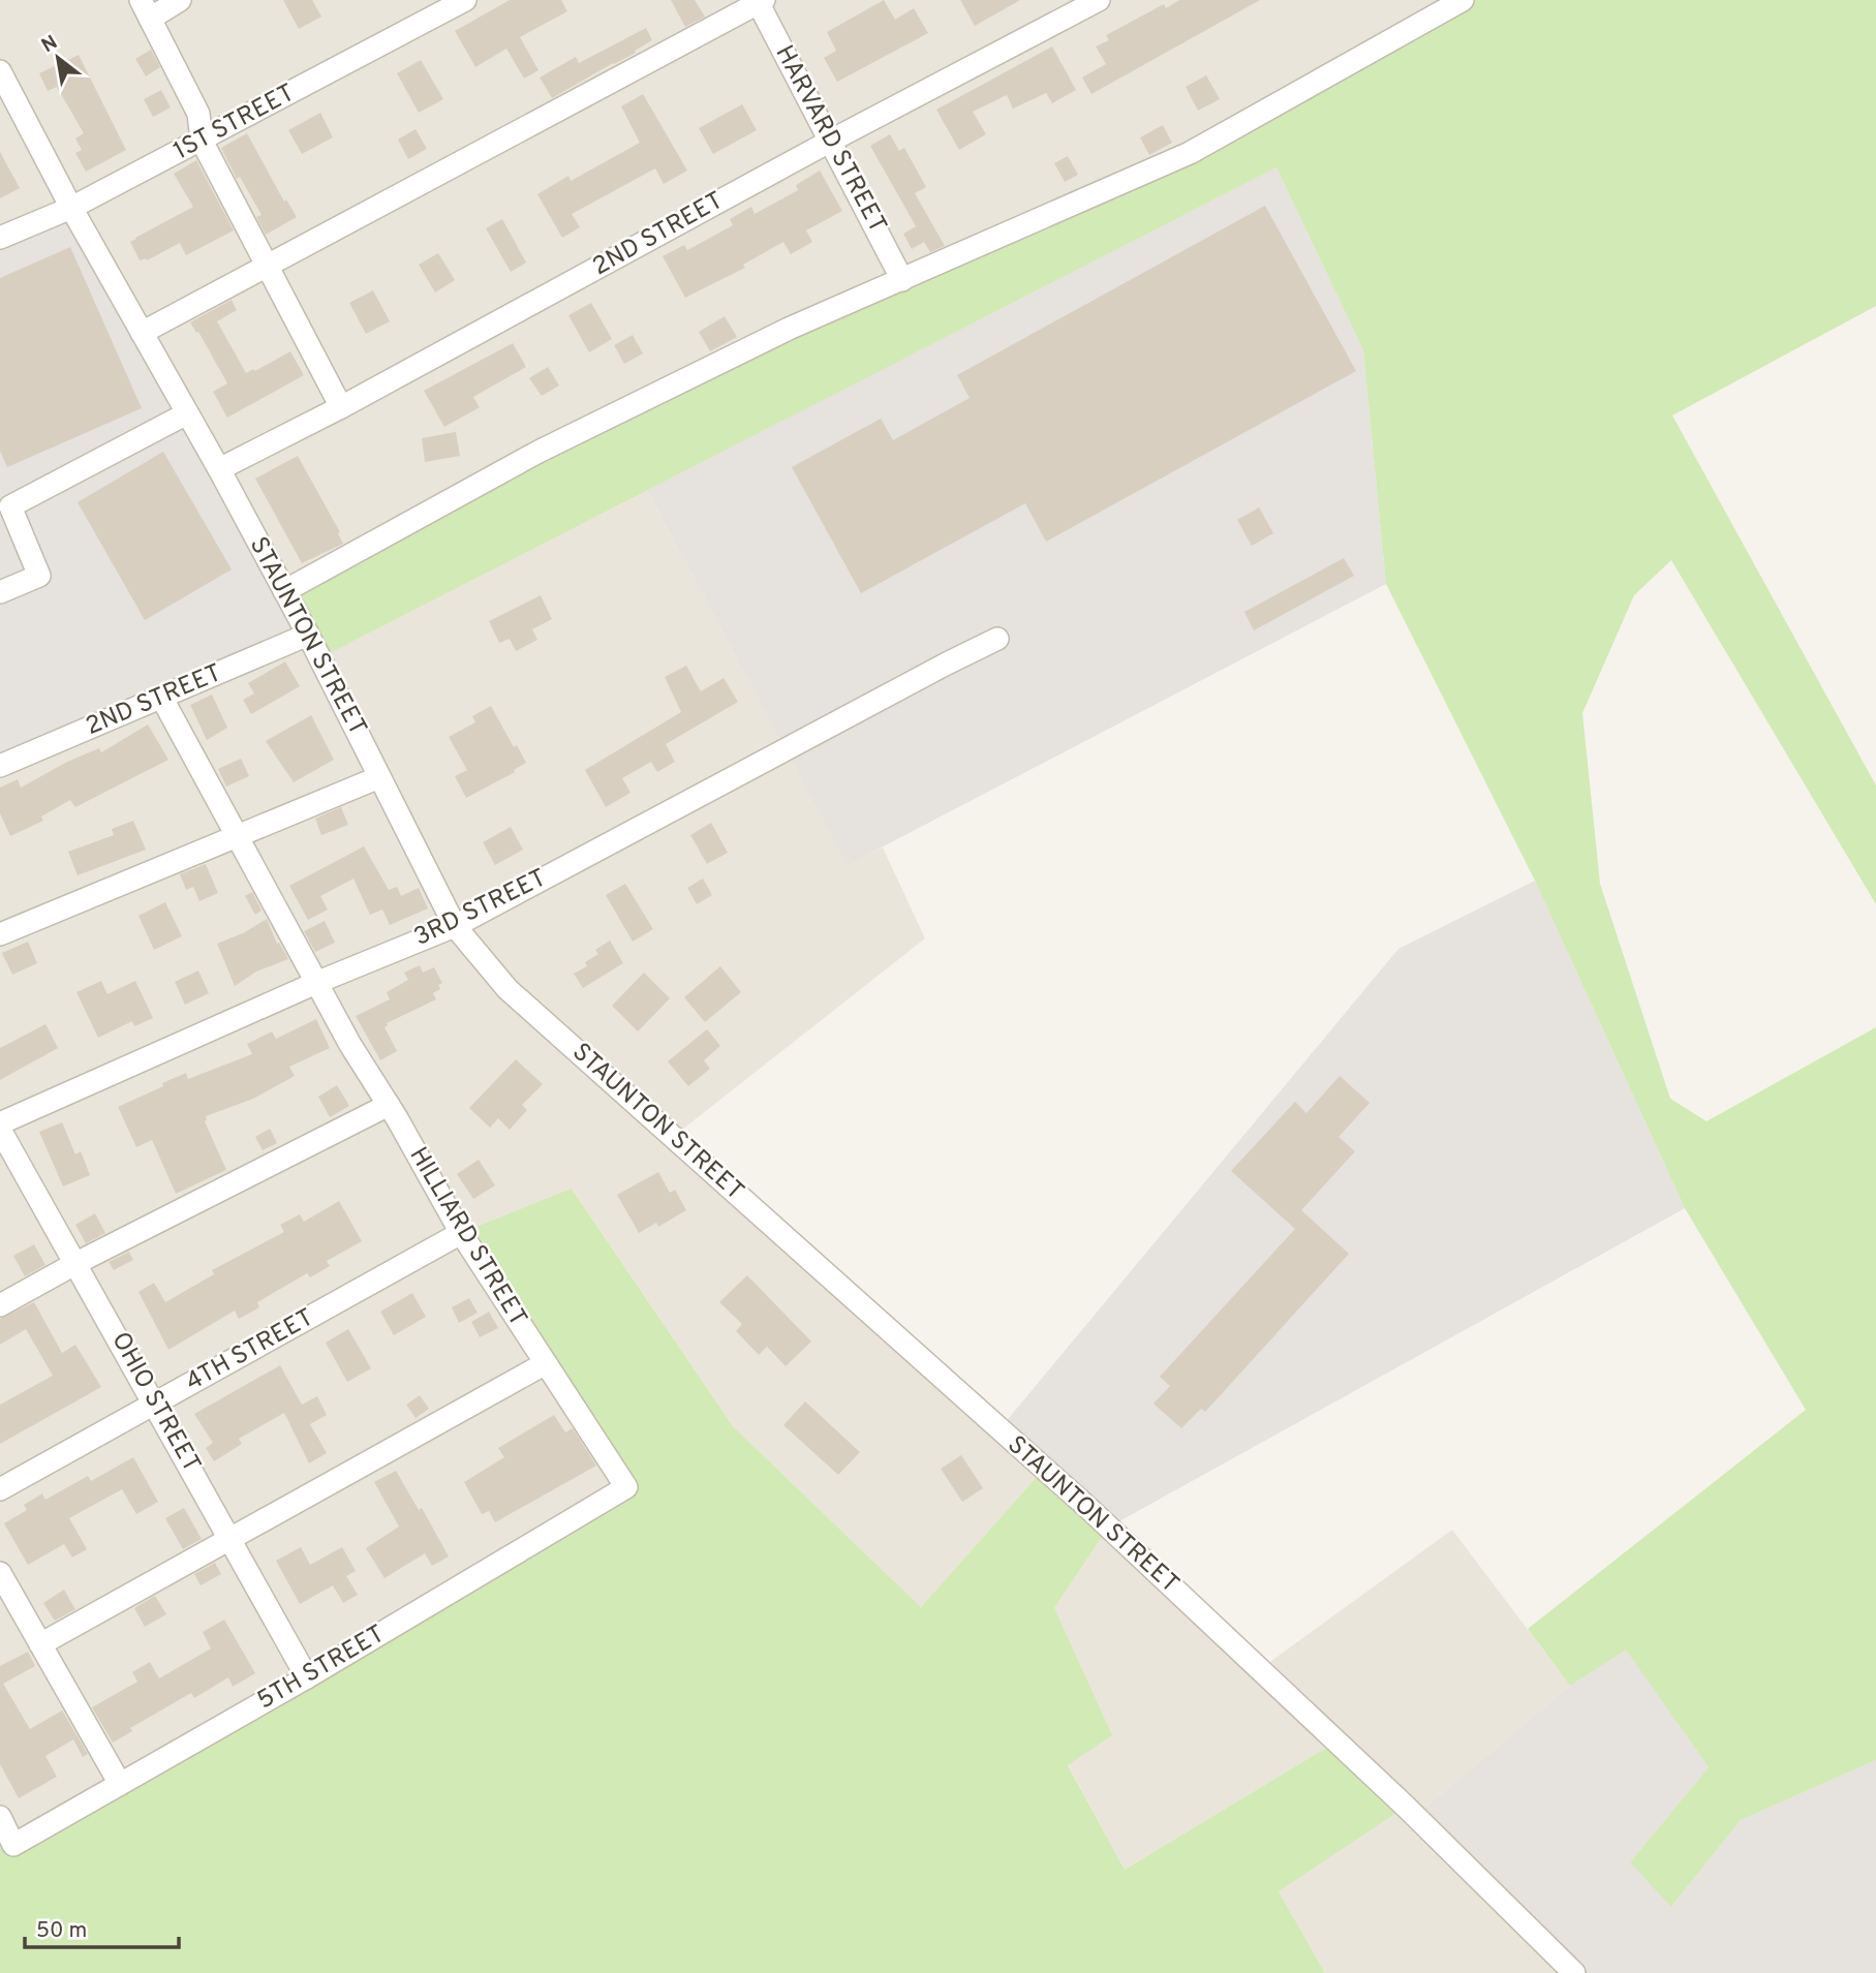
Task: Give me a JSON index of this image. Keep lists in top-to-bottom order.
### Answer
{
  "streets": {
    "street": [
      "1ST STREET",
      "HARVARD STREET",
      "2ND STREET",
      "STAUNTON STREET",
      "3RD STREET",
      "HILLIARD STREET",
      "4TH STREET",
      "OHIO STREET",
      "5TH STREET"
    ]
  },
  "crossings": [
    ["1ST STREET", "STAUNTON STREET"],
    ["HARVARD STREET", "2ND STREET"],
    ["2ND STREET", "STAUNTON STREET"],
    ["2ND STREET", "HILLIARD STREET"],
    ["STAUNTON STREET", "3RD STREET"],
    ["3RD STREET", "HILLIARD STREET"],
    ["3RD STREET", "OHIO STREET"],
    ["HILLIARD STREET", "4TH STREET"],
    ["HILLIARD STREET", "5TH STREET"],
    ["4TH STREET", "OHIO STREET"],
    ["OHIO STREET", "5TH STREET"]
  ],
  "scale_bar": "50 m",
  "north": "top left"
}
